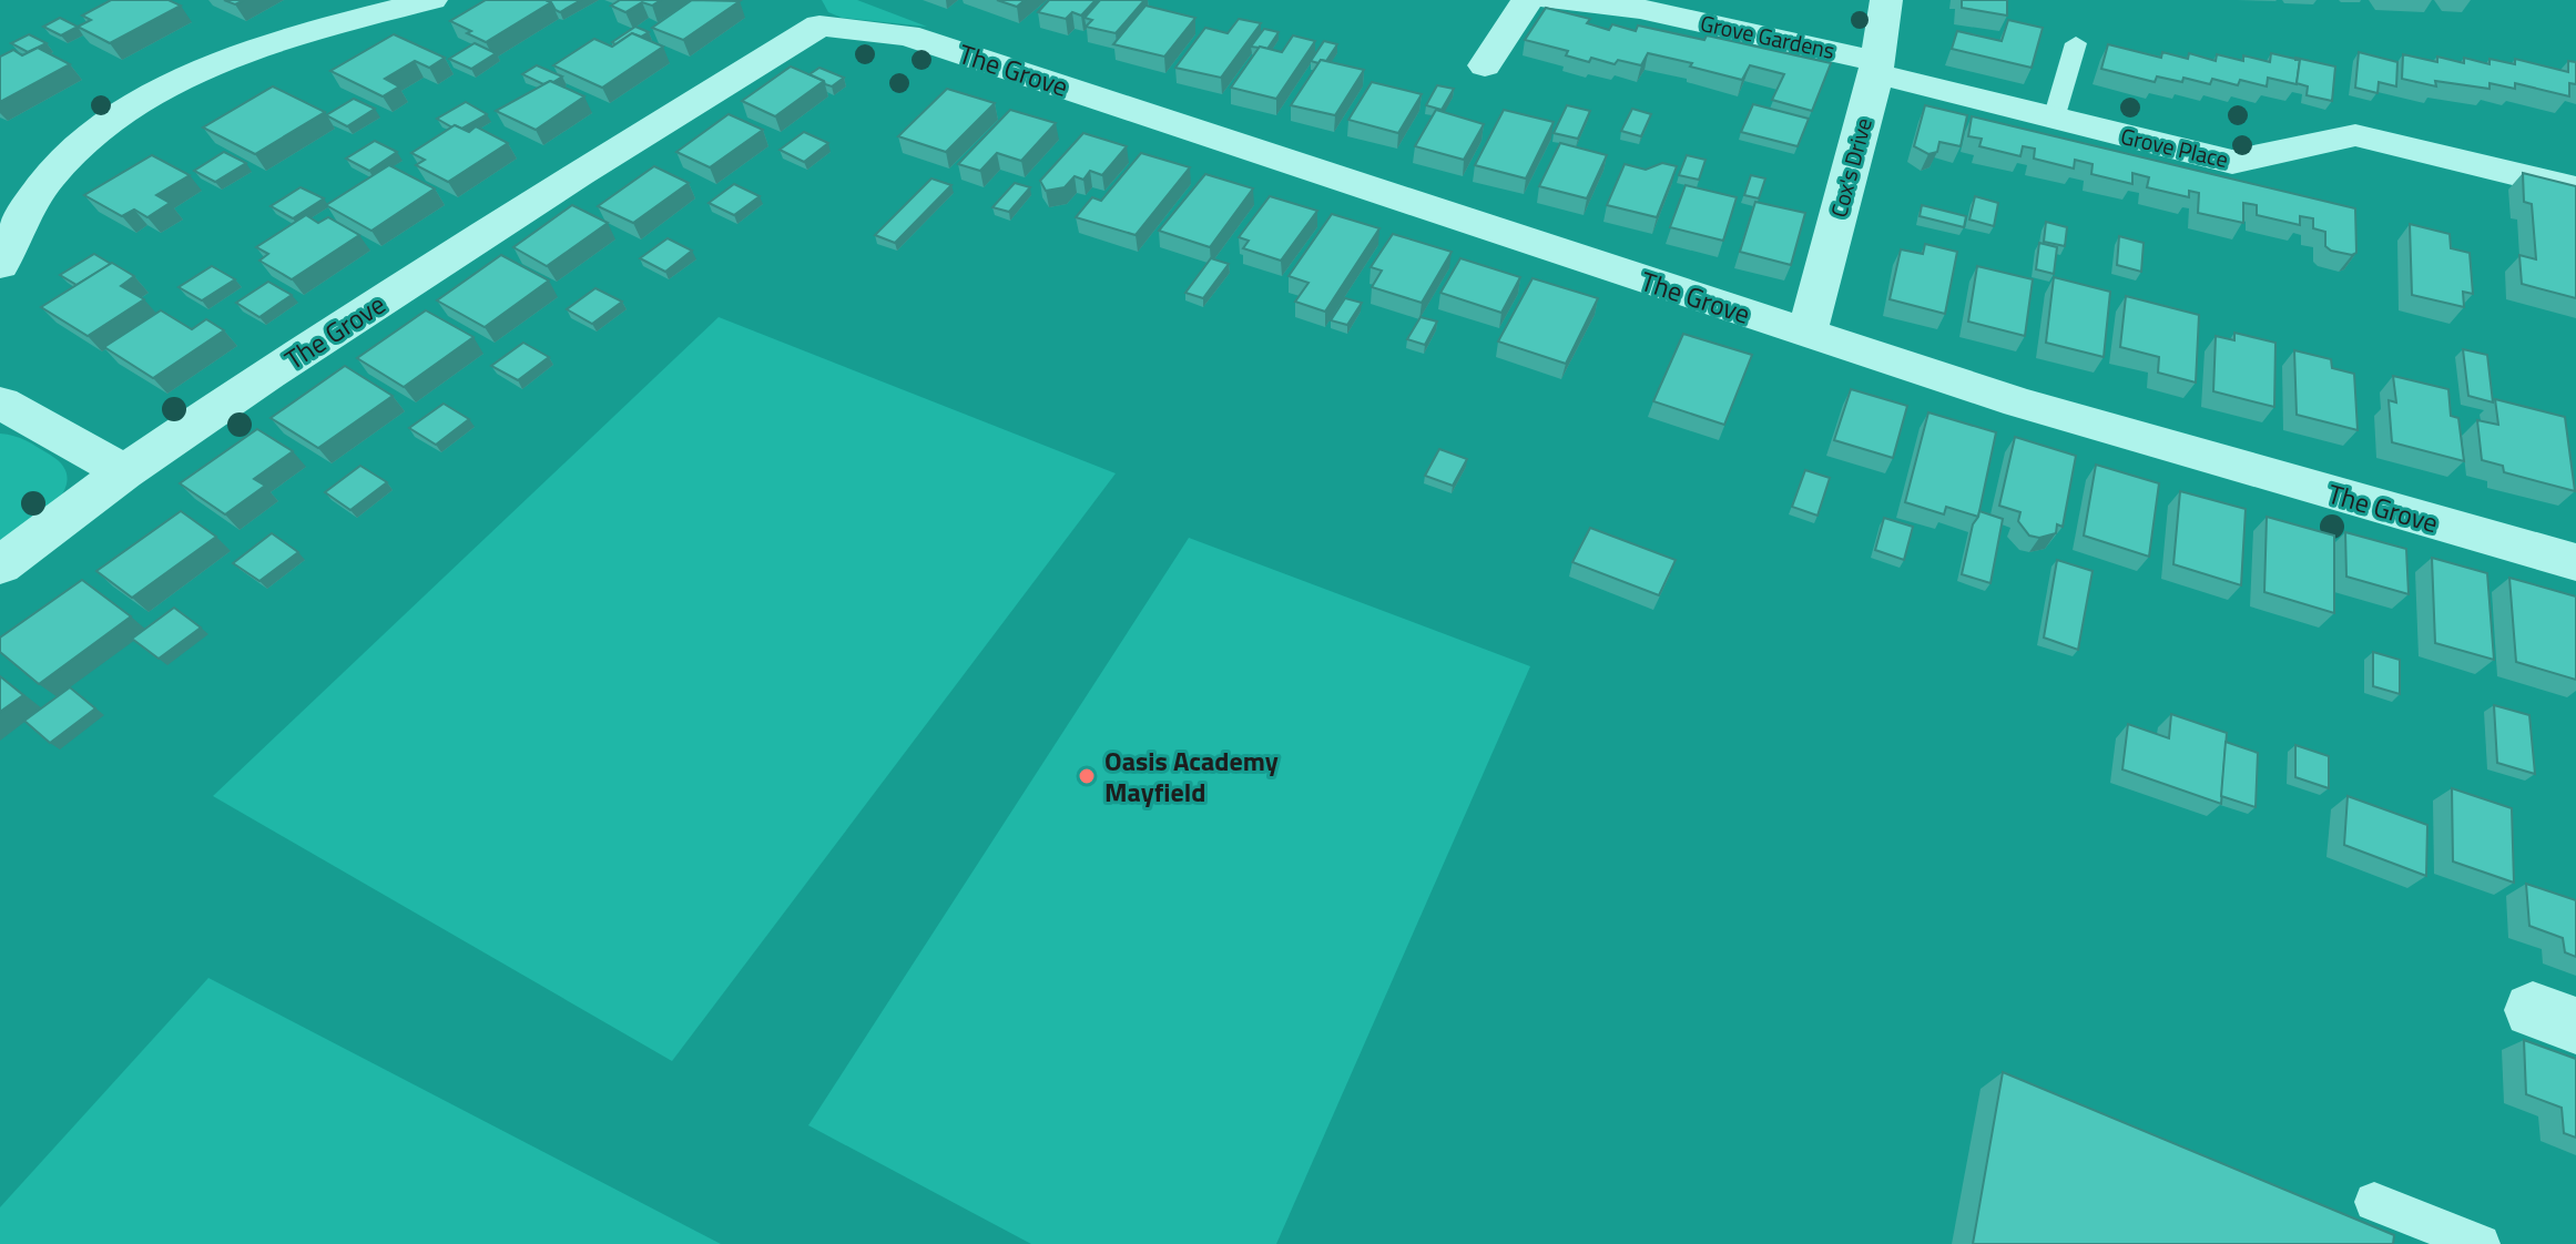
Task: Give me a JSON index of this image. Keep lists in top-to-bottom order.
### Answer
{
  "streets": {
    "street": [
      "Grove Gardens",
      "The Grove",
      "Grove Place",
      "Cox's Drive"
    ]
  },
  "crossings": [
    ["Grove Gardens", "Grove Place"],
    ["Grove Gardens", "Cox's Drive"],
    ["The Grove", "Cox's Drive"],
    ["Grove Place", "Cox's Drive"]
  ],
  "places": ["Oasis Academy Mayfield"]
}
